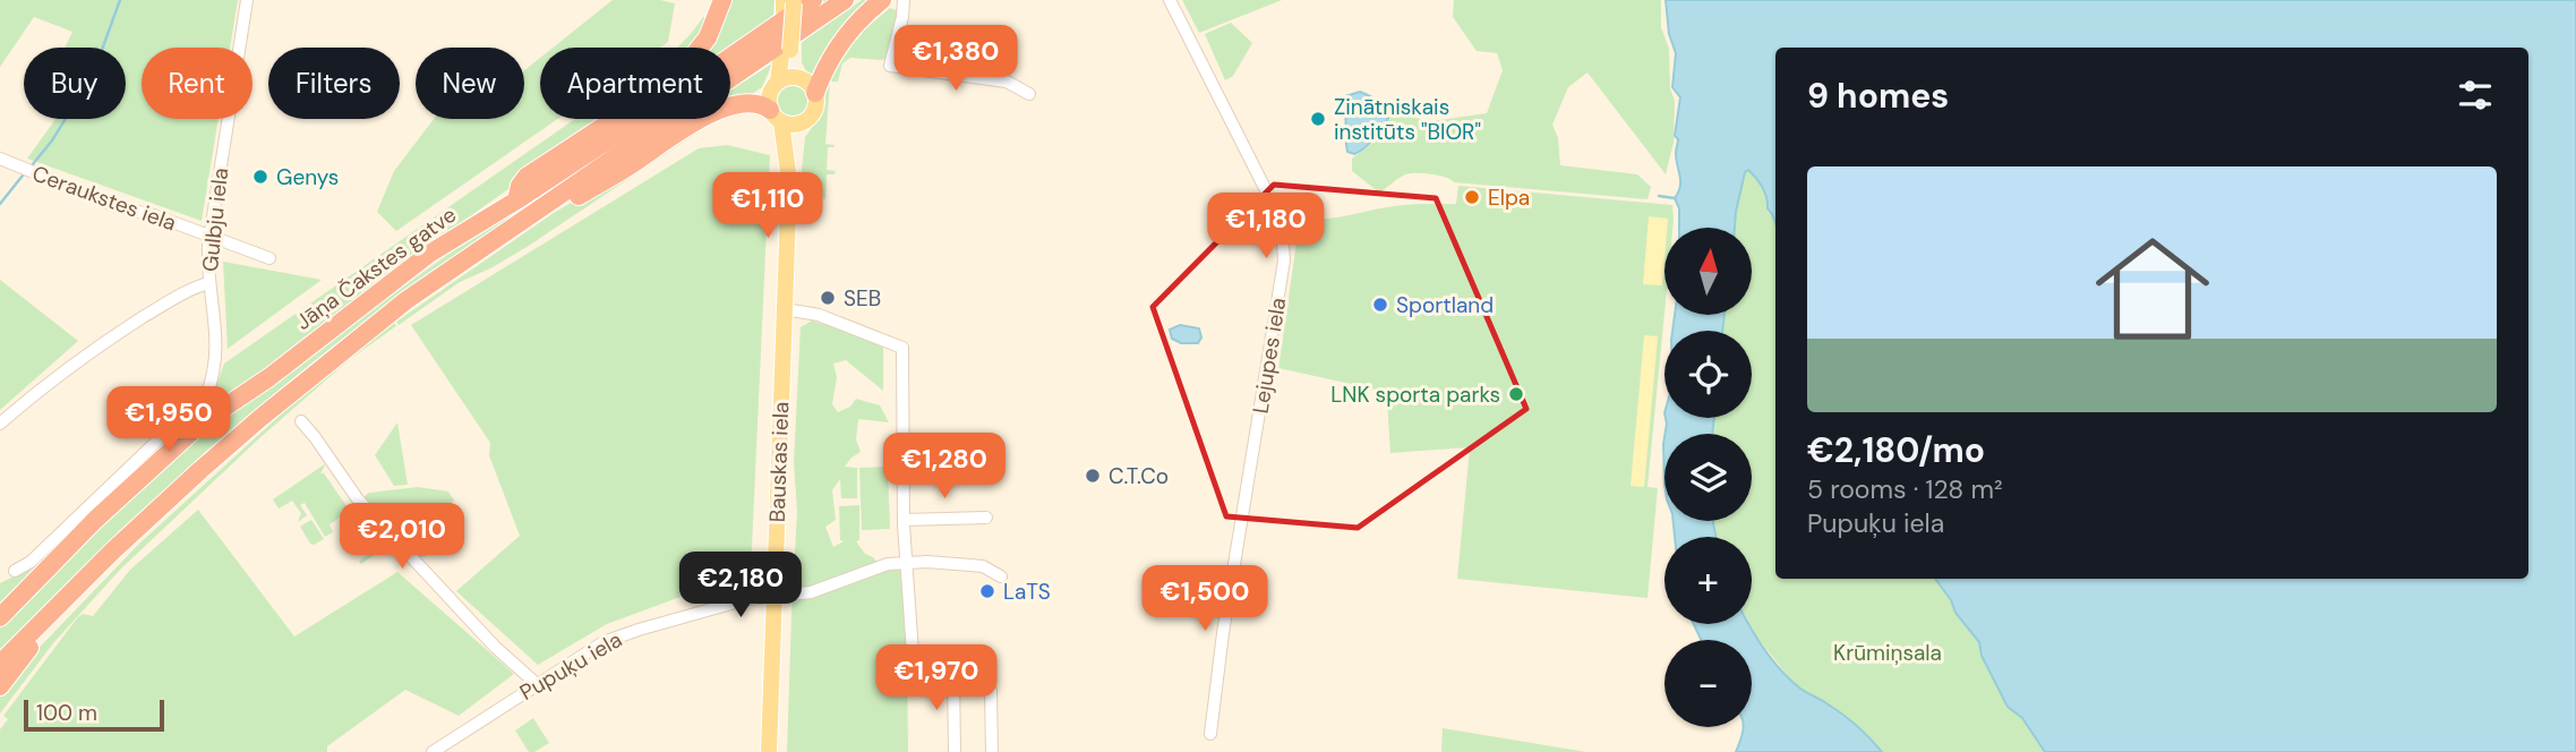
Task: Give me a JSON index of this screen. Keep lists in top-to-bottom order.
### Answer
{
  "streets": {
    "highway": ["Jāņa Čakstes gatve"],
    "main road": ["Bauskas iela"],
    "street": [
      "Ceraukstes iela",
      "Gulbju iela",
      "Lejupes iela",
      "Pupuķu iela"
    ]
  },
  "crossings": [
    ["Ceraukstes iela", "Gulbju iela"],
    ["Bauskas iela", "Pupuķu iela"]
  ],
  "parks": ["Krūmiņsala"],
  "places": [
    "Zinātniskais institūts \"BIOR\"",
    "Genys",
    "Elpa",
    "SEB",
    "Sportland",
    "LNK sporta parks",
    "C.T.Co",
    "LaTS"
  ],
  "scale_bar": "100 m",
  "north": "top",
  "page": {
    "price": [
      "€1,380",
      "€1,110",
      "€1,180",
      "€1,950",
      "€1,280",
      "€2,010",
      "€2,180",
      "€1,500",
      "€1,970"
    ],
    "chip": [
      "Buy",
      "Rent",
      "Filters",
      "New",
      "Apartment"
    ],
    "heading": "9 homes",
    "list": [
      {
        "name": "€2,180/mo",
        "note": "5 rooms · 128 m² · Pupuķu iela"
      }
    ],
    "map_buttons": ["+", "−"],
    "scale": "100 m"
  }
}
